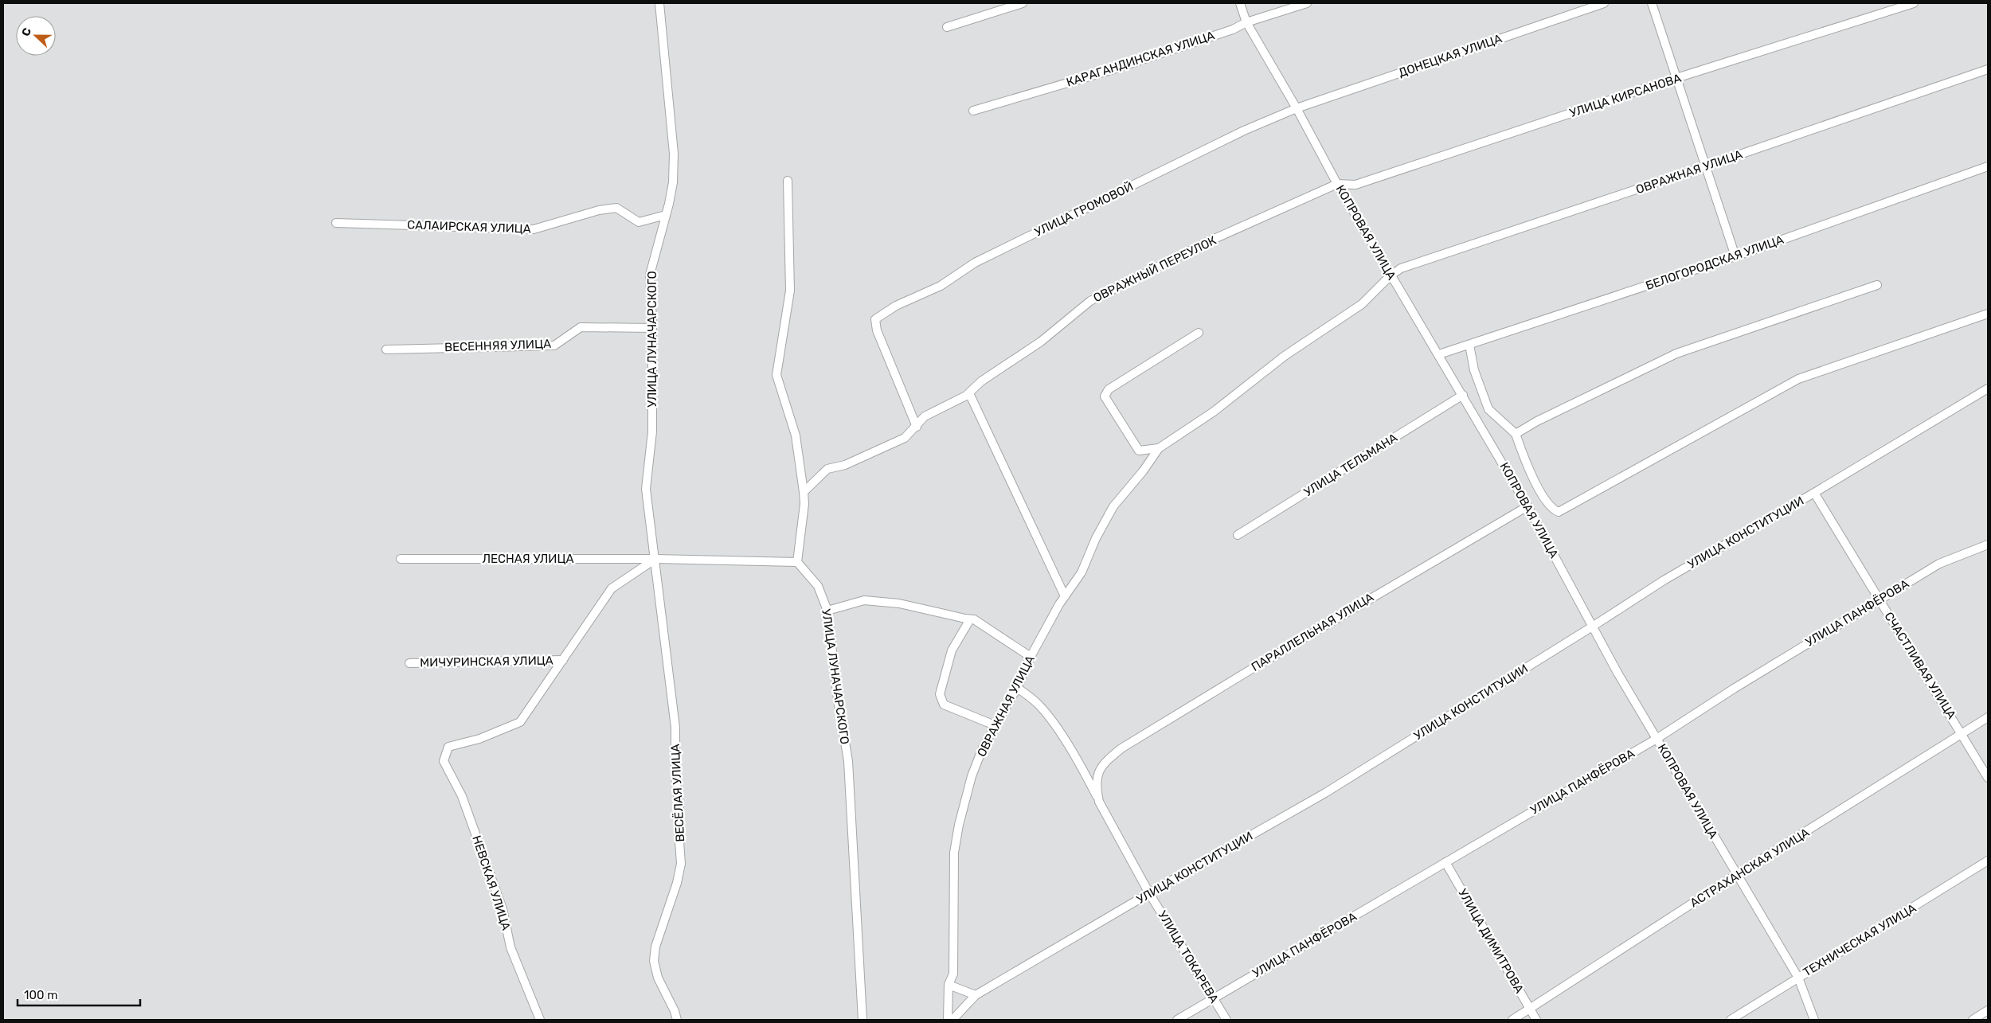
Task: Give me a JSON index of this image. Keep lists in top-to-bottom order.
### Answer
{
  "streets": {
    "street": [
      "ДОНЕЦКАЯ УЛИЦА",
      "КАРАГАНДИНСКАЯ УЛИЦА",
      "УЛИЦА КИРСАНОВА",
      "ОВРАЖНАЯ УЛИЦА",
      "УЛИЦА ГРОМОВОЙ",
      "САЛАИРСКАЯ УЛИЦА",
      "КОПРОВАЯ УЛИЦА",
      "БЕЛОГОРОДСКАЯ УЛИЦА",
      "ОВРАЖНЫЙ ПЕРЕУЛОК",
      "УЛИЦА ЛУНАЧАРСКОГО",
      "ВЕСЕННЯЯ УЛИЦА",
      "УЛИЦА ТЕЛЬМАНА",
      "УЛИЦА КОНСТИТУЦИИ",
      "ЛЕСНАЯ УЛИЦА",
      "УЛИЦА ПАНФЁРОВА",
      "ПАРАЛЛЕЛЬНАЯ УЛИЦА",
      "МИЧУРИНСКАЯ УЛИЦА",
      "СЧАСТЛИВАЯ УЛИЦА",
      "ВЕСЁЛАЯ УЛИЦА",
      "АСТРАХАНСКАЯ УЛИЦА",
      "НЕВСКАЯ УЛИЦА",
      "ТЕХНИЧЕСКАЯ УЛИЦА",
      "УЛИЦА ДИМИТРОВА",
      "УЛИЦА ТОКАРЕВА"
    ]
  },
  "crossings": [
    ["ДОНЕЦКАЯ УЛИЦА", "УЛИЦА ГРОМОВОЙ"],
    ["ДОНЕЦКАЯ УЛИЦА", "КОПРОВАЯ УЛИЦА"],
    ["КАРАГАНДИНСКАЯ УЛИЦА", "КОПРОВАЯ УЛИЦА"],
    ["УЛИЦА КИРСАНОВА", "КОПРОВАЯ УЛИЦА"],
    ["УЛИЦА КИРСАНОВА", "ОВРАЖНЫЙ ПЕРЕУЛОК"],
    ["ОВРАЖНАЯ УЛИЦА", "КОПРОВАЯ УЛИЦА"],
    ["УЛИЦА ГРОМОВОЙ", "КОПРОВАЯ УЛИЦА"],
    ["УЛИЦА ГРОМОВОЙ", "ОВРАЖНЫЙ ПЕРЕУЛОК"],
    ["САЛАИРСКАЯ УЛИЦА", "УЛИЦА ЛУНАЧАРСКОГО"],
    ["КОПРОВАЯ УЛИЦА", "БЕЛОГОРОДСКАЯ УЛИЦА"],
    ["КОПРОВАЯ УЛИЦА", "ОВРАЖНЫЙ ПЕРЕУЛОК"],
    ["КОПРОВАЯ УЛИЦА", "УЛИЦА ТЕЛЬМАНА"],
    ["КОПРОВАЯ УЛИЦА", "УЛИЦА КОНСТИТУЦИИ"],
    ["КОПРОВАЯ УЛИЦА", "УЛИЦА ПАНФЁРОВА"],
    ["КОПРОВАЯ УЛИЦА", "ПАРАЛЛЕЛЬНАЯ УЛИЦА"],
    ["КОПРОВАЯ УЛИЦА", "АСТРАХАНСКАЯ УЛИЦА"],
    ["КОПРОВАЯ УЛИЦА", "ТЕХНИЧЕСКАЯ УЛИЦА"],
    ["УЛИЦА ЛУНАЧАРСКОГО", "ВЕСЕННЯЯ УЛИЦА"],
    ["УЛИЦА ЛУНАЧАРСКОГО", "ЛЕСНАЯ УЛИЦА"],
    ["УЛИЦА ЛУНАЧАРСКОГО", "ВЕСЁЛАЯ УЛИЦА"],
    ["УЛИЦА КОНСТИТУЦИИ", "СЧАСТЛИВАЯ УЛИЦА"],
    ["УЛИЦА КОНСТИТУЦИИ", "УЛИЦА ТОКАРЕВА"],
    ["ЛЕСНАЯ УЛИЦА", "ВЕСЁЛАЯ УЛИЦА"],
    ["УЛИЦА ПАНФЁРОВА", "СЧАСТЛИВАЯ УЛИЦА"],
    ["УЛИЦА ПАНФЁРОВА", "УЛИЦА ДИМИТРОВА"],
    ["УЛИЦА ПАНФЁРОВА", "УЛИЦА ТОКАРЕВА"],
    ["ПАРАЛЛЕЛЬНАЯ УЛИЦА", "УЛИЦА ТОКАРЕВА"],
    ["МИЧУРИНСКАЯ УЛИЦА", "НЕВСКАЯ УЛИЦА"],
    ["СЧАСТЛИВАЯ УЛИЦА", "АСТРАХАНСКАЯ УЛИЦА"],
    ["АСТРАХАНСКАЯ УЛИЦА", "УЛИЦА ДИМИТРОВА"]
  ],
  "scale_bar": "100 m",
  "north": "left"
}
